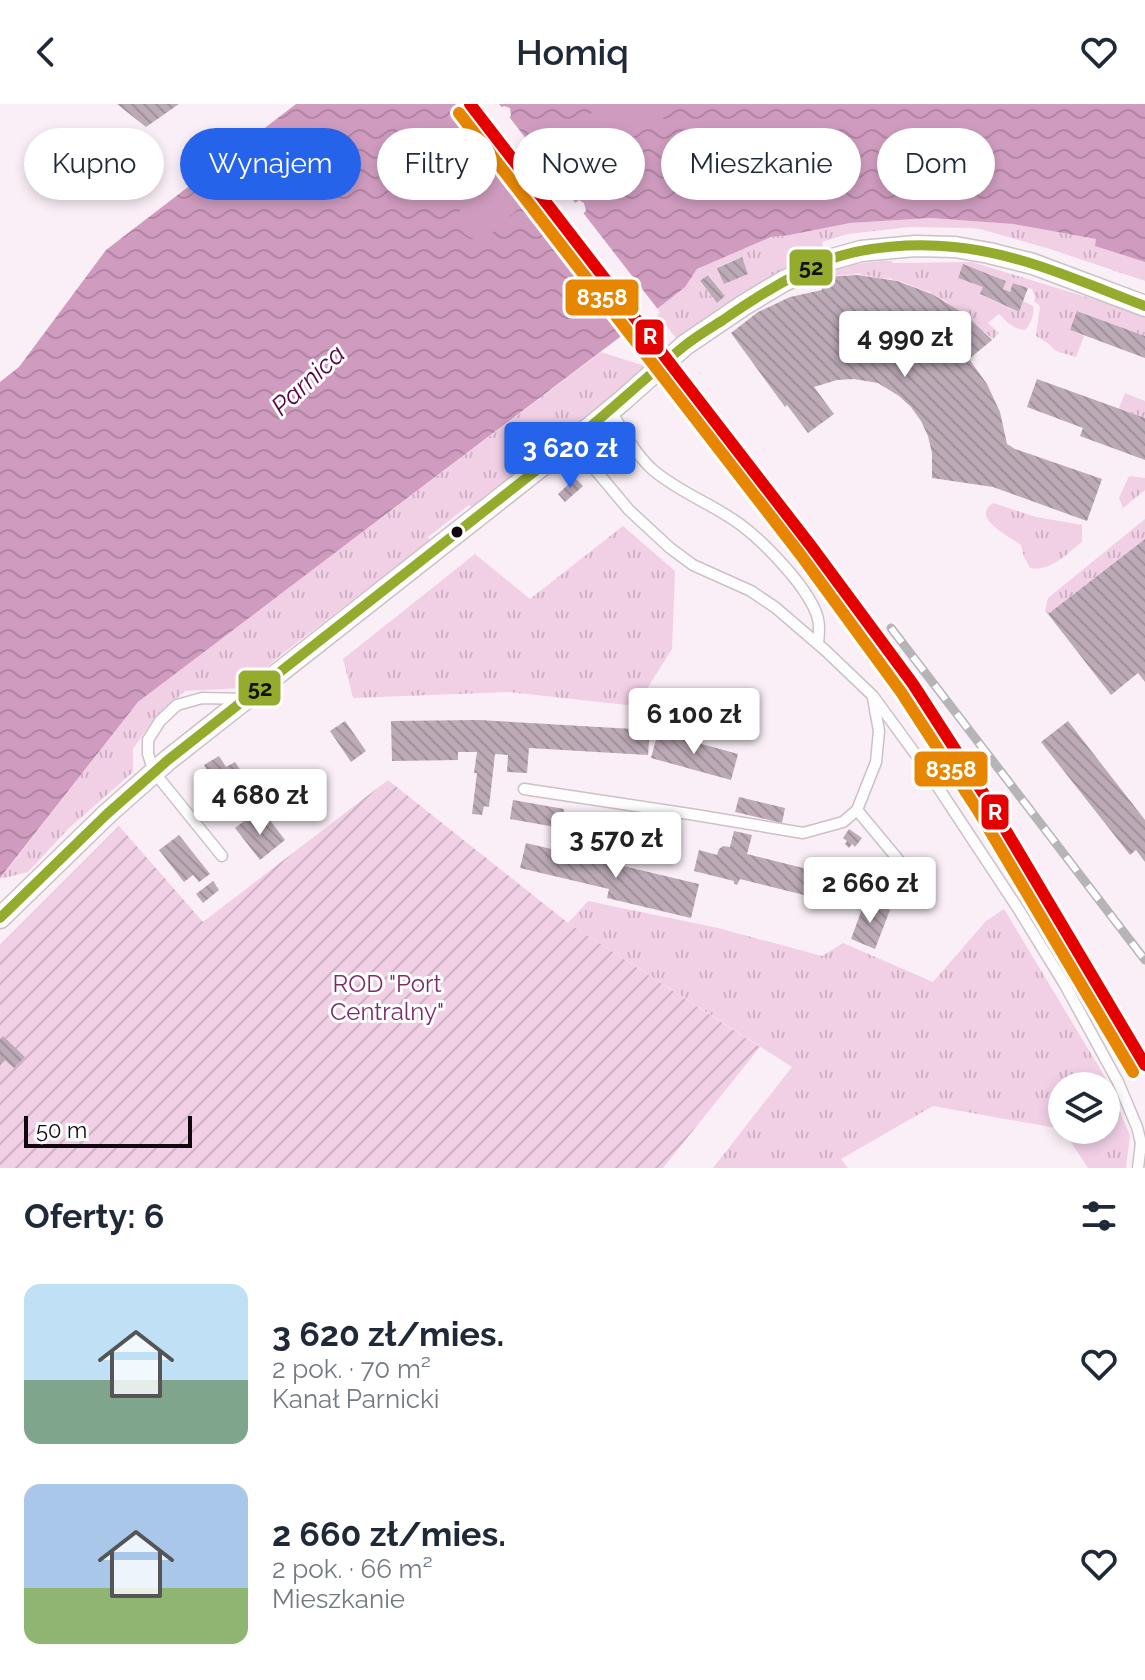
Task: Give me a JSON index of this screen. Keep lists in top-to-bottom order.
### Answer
{
  "water": ["Parnica"],
  "parks": ["ROD \"Port Centralny\""],
  "lines": ["transit line R", "transit line 8358", "transit line 52"],
  "scale_bar": "50 m",
  "page": {
    "header": "Homiq",
    "chip": [
      "Kupno",
      "Wynajem",
      "Filtry",
      "Nowe",
      "Mieszkanie",
      "Dom"
    ],
    "price": [
      "4 990 zł",
      "3 620 zł",
      "6 100 zł",
      "4 680 zł",
      "3 570 zł",
      "2 660 zł"
    ],
    "scale": "50 m",
    "heading": "Oferty: 6",
    "list": [
      {
        "name": "3 620 zł/mies.",
        "note": "2 pok. · 70 m² · Kanał Parnicki"
      },
      {
        "name": "2 660 zł/mies.",
        "note": "2 pok. · 66 m² · Mieszkanie"
      }
    ]
  }
}
